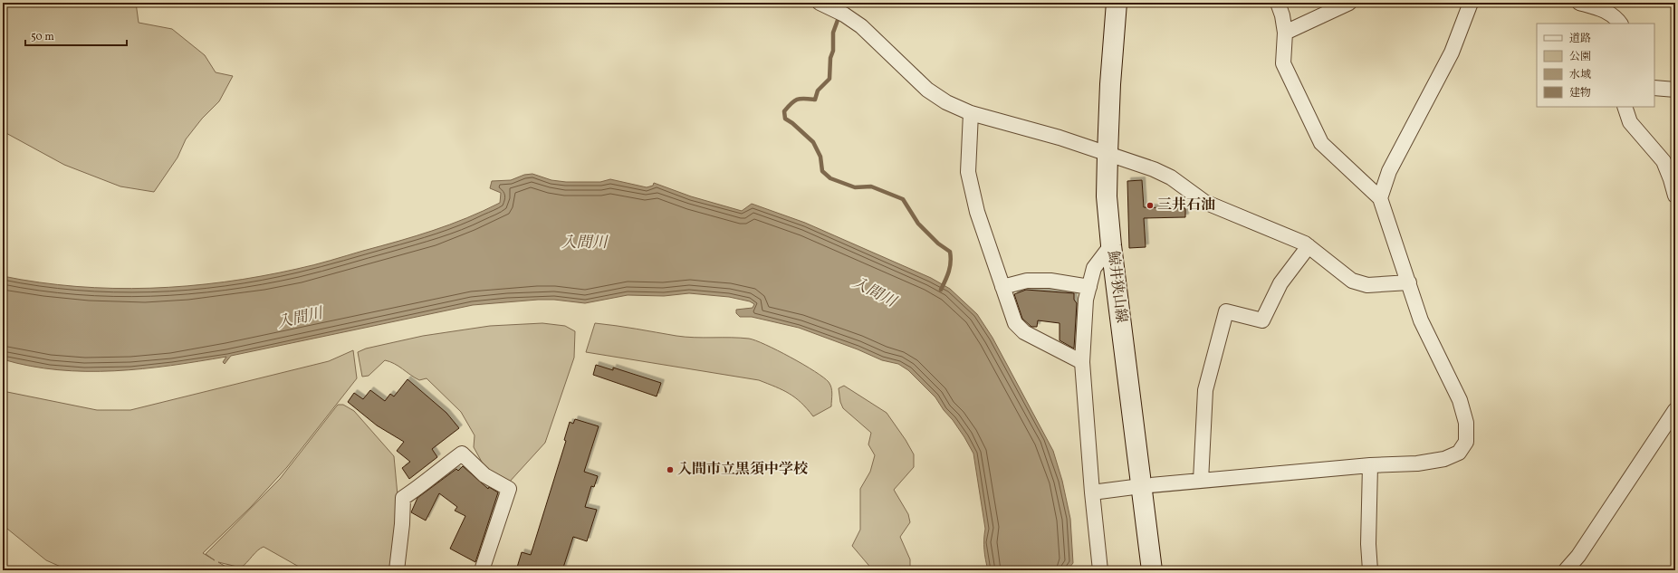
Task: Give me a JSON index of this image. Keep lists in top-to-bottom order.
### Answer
{
  "streets": {
    "main road": ["鯨井狭山線"]
  },
  "water": ["入間川"],
  "places": ["三井石油", "入間市立黒須中学校"],
  "legend": [
    "道路",
    "公園",
    "水域",
    "建物"
  ],
  "scale_bar": "50 m"
}
